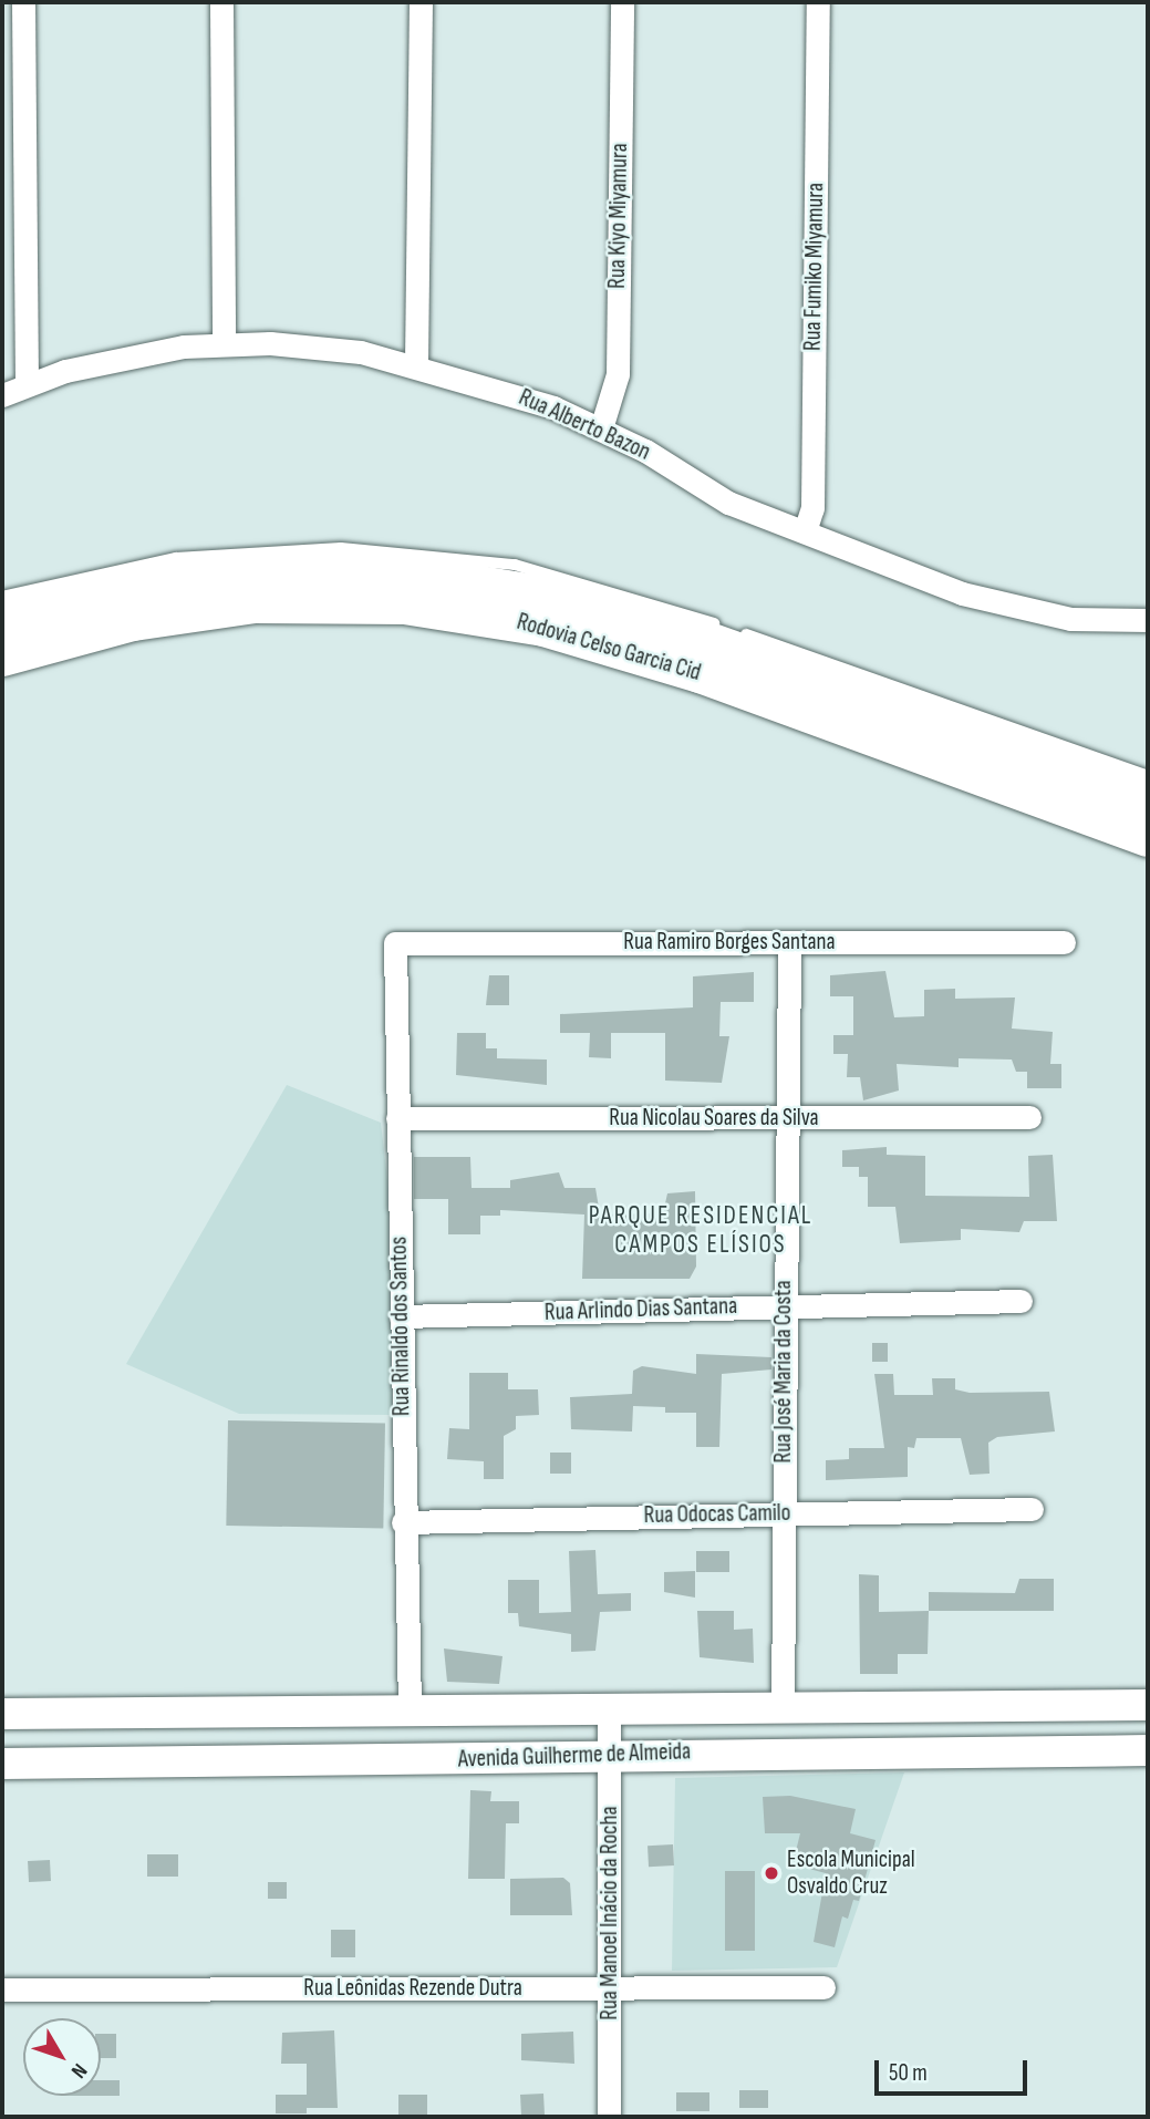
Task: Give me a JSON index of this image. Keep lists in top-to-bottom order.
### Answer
{
  "streets": {
    "highway": ["Rodovia Celso Garcia Cid"],
    "street": [
      "Rua Kiyo Miyamura",
      "Rua Fumiko Miyamura",
      "Rua Alberto Bazon",
      "Rua Ramiro Borges Santana",
      "Rua Nicolau Soares da Silva",
      "Rua Arlindo Dias Santana",
      "Rua Rinaldo dos Santos",
      "Rua José Maria da Costa",
      "Rua Odocas Camilo",
      "Avenida Guilherme de Almeida",
      "Rua Manoel Inácio da Rocha",
      "Rua Leônidas Rezende Dutra"
    ]
  },
  "crossings": [
    ["Rua Kiyo Miyamura", "Rua Alberto Bazon"],
    ["Rua Fumiko Miyamura", "Rua Alberto Bazon"],
    ["Rua Ramiro Borges Santana", "Rua Rinaldo dos Santos"],
    ["Rua Ramiro Borges Santana", "Rua José Maria da Costa"],
    ["Rua Nicolau Soares da Silva", "Rua Rinaldo dos Santos"],
    ["Rua Nicolau Soares da Silva", "Rua José Maria da Costa"],
    ["Rua Arlindo Dias Santana", "Rua Rinaldo dos Santos"],
    ["Rua Arlindo Dias Santana", "Rua José Maria da Costa"],
    ["Rua Rinaldo dos Santos", "Rua Odocas Camilo"],
    ["Rua Rinaldo dos Santos", "Avenida Guilherme de Almeida"],
    ["Rua José Maria da Costa", "Rua Odocas Camilo"],
    ["Rua José Maria da Costa", "Avenida Guilherme de Almeida"],
    ["Avenida Guilherme de Almeida", "Rua Manoel Inácio da Rocha"],
    ["Rua Manoel Inácio da Rocha", "Rua Leônidas Rezende Dutra"]
  ],
  "districts": ["PARQUE RESIDENCIAL CAMPOS ELÍSIOS"],
  "places": ["Escola Municipal Osvaldo Cruz"],
  "scale_bar": "50 m",
  "north": "bottom right"
}
